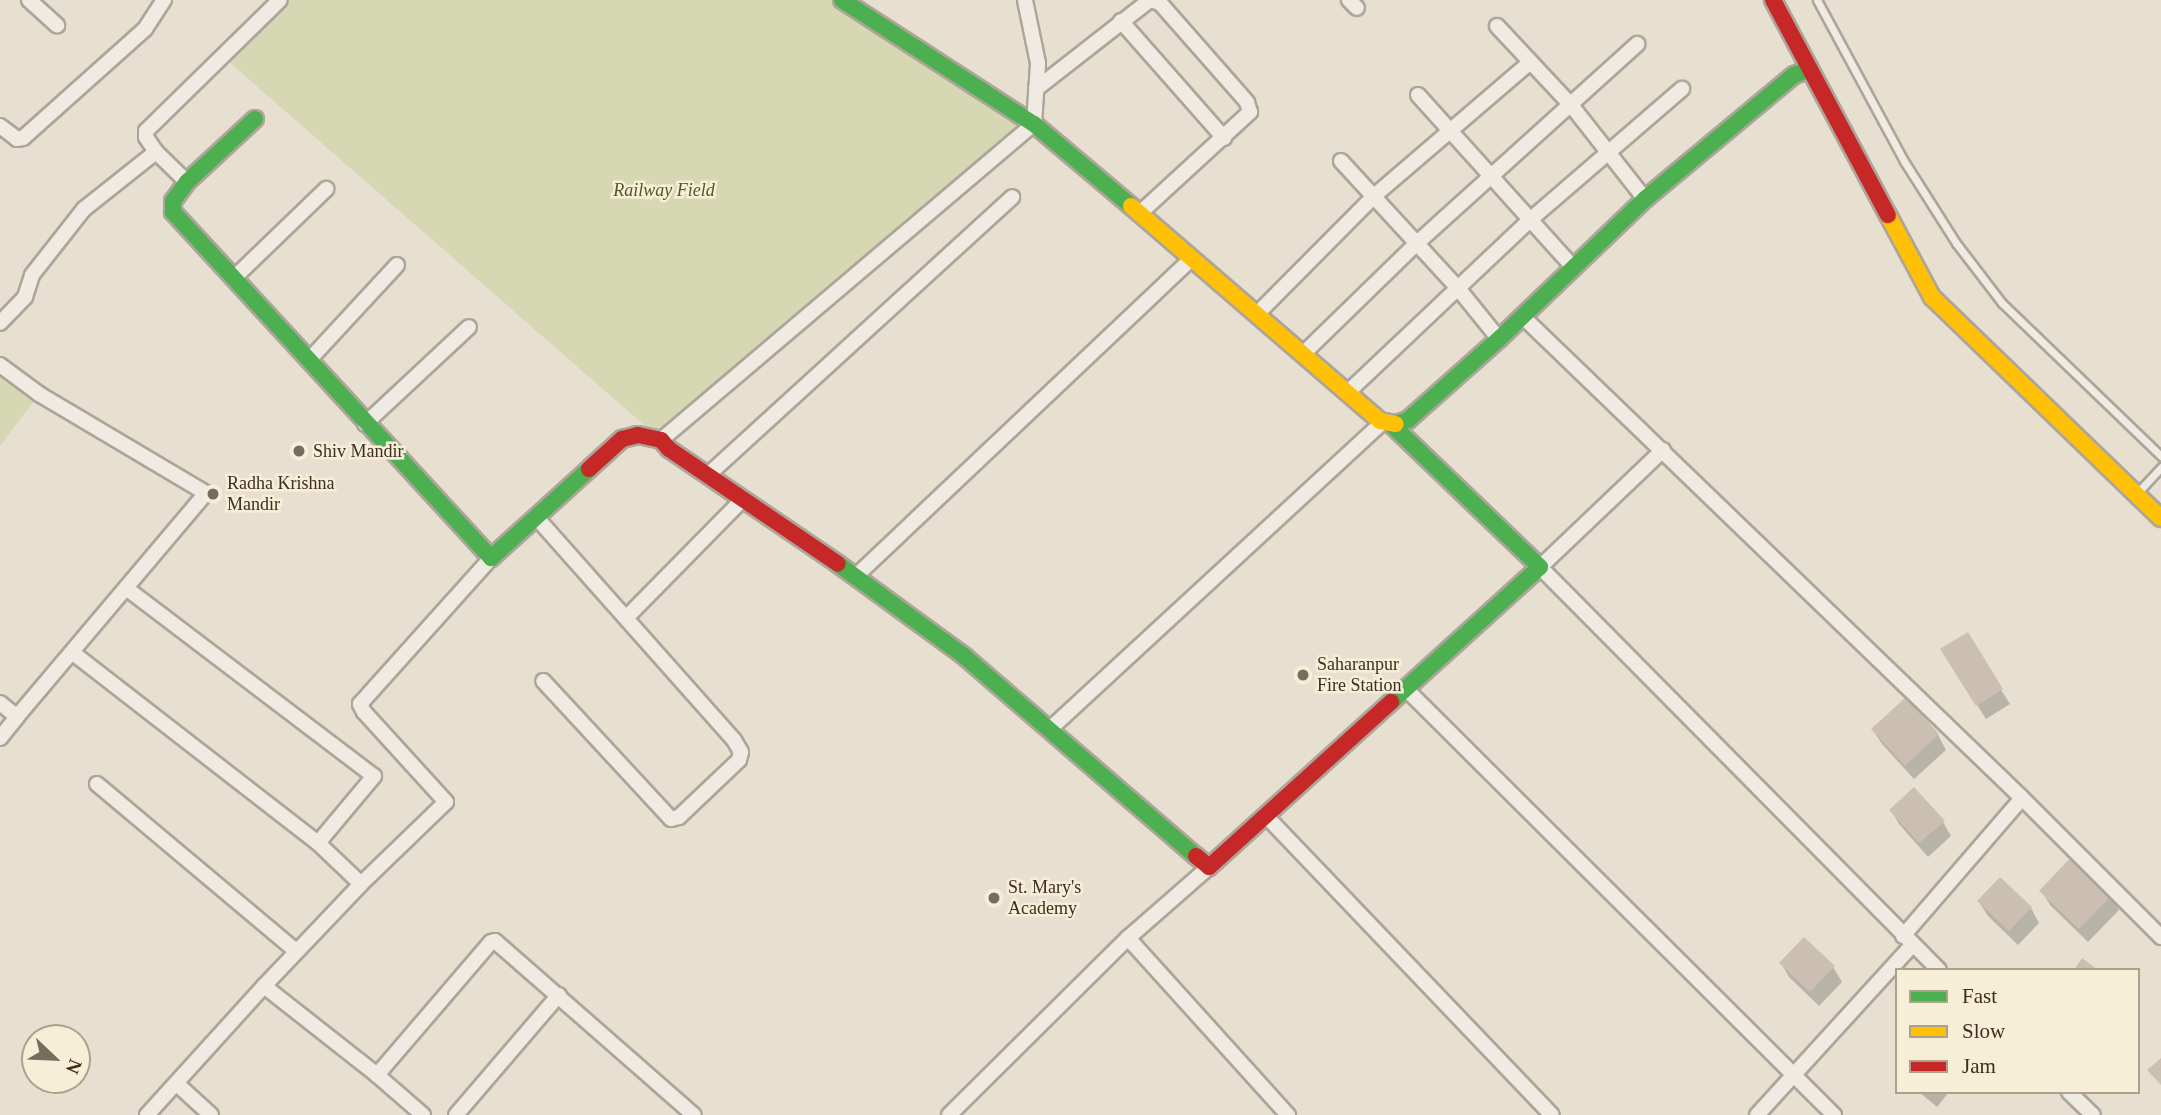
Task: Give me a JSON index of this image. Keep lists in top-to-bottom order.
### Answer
{
  "parks": ["Railway Field"],
  "places": [
    "Shiv Mandir",
    "Radha Krishna Mandir",
    "Saharanpur Fire Station",
    "St. Mary's Academy"
  ],
  "legend": ["Fast", "Slow", "Jam"],
  "north": "bottom right"
}
